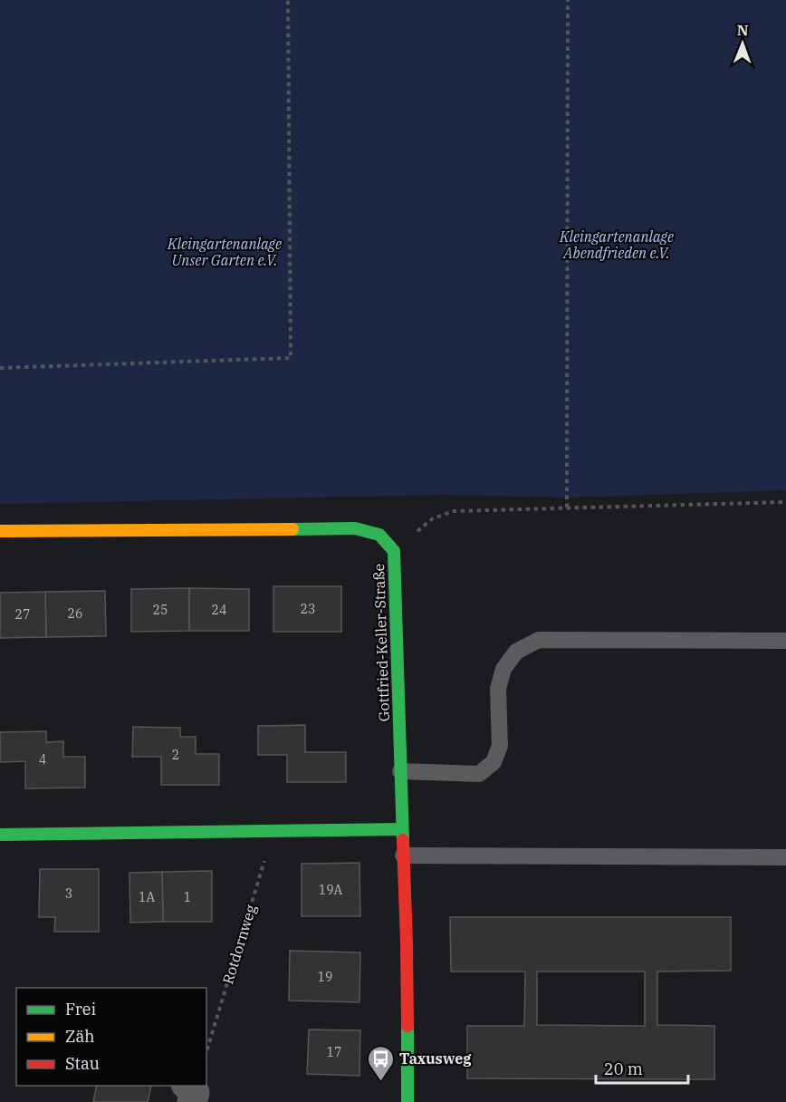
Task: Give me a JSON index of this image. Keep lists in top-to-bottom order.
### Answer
{
  "streets": {
    "street": ["Gottfried-Keller-Straße"],
    "path": ["Rotdornweg"]
  },
  "parks": ["Kleingartenanlage Abendfrieden e.V.", "Kleingartenanlage Unser Garten e.V."],
  "places": {
    "bus stop": ["Taxusweg"]
  },
  "house_numbers": [
    "23",
    "25",
    "24",
    "26",
    "27",
    "2",
    "4",
    "19A",
    "3",
    "1A",
    "1",
    "19",
    "17"
  ],
  "legend": ["Frei", "Zäh", "Stau"],
  "scale_bar": "20 m",
  "north": "top"
}
